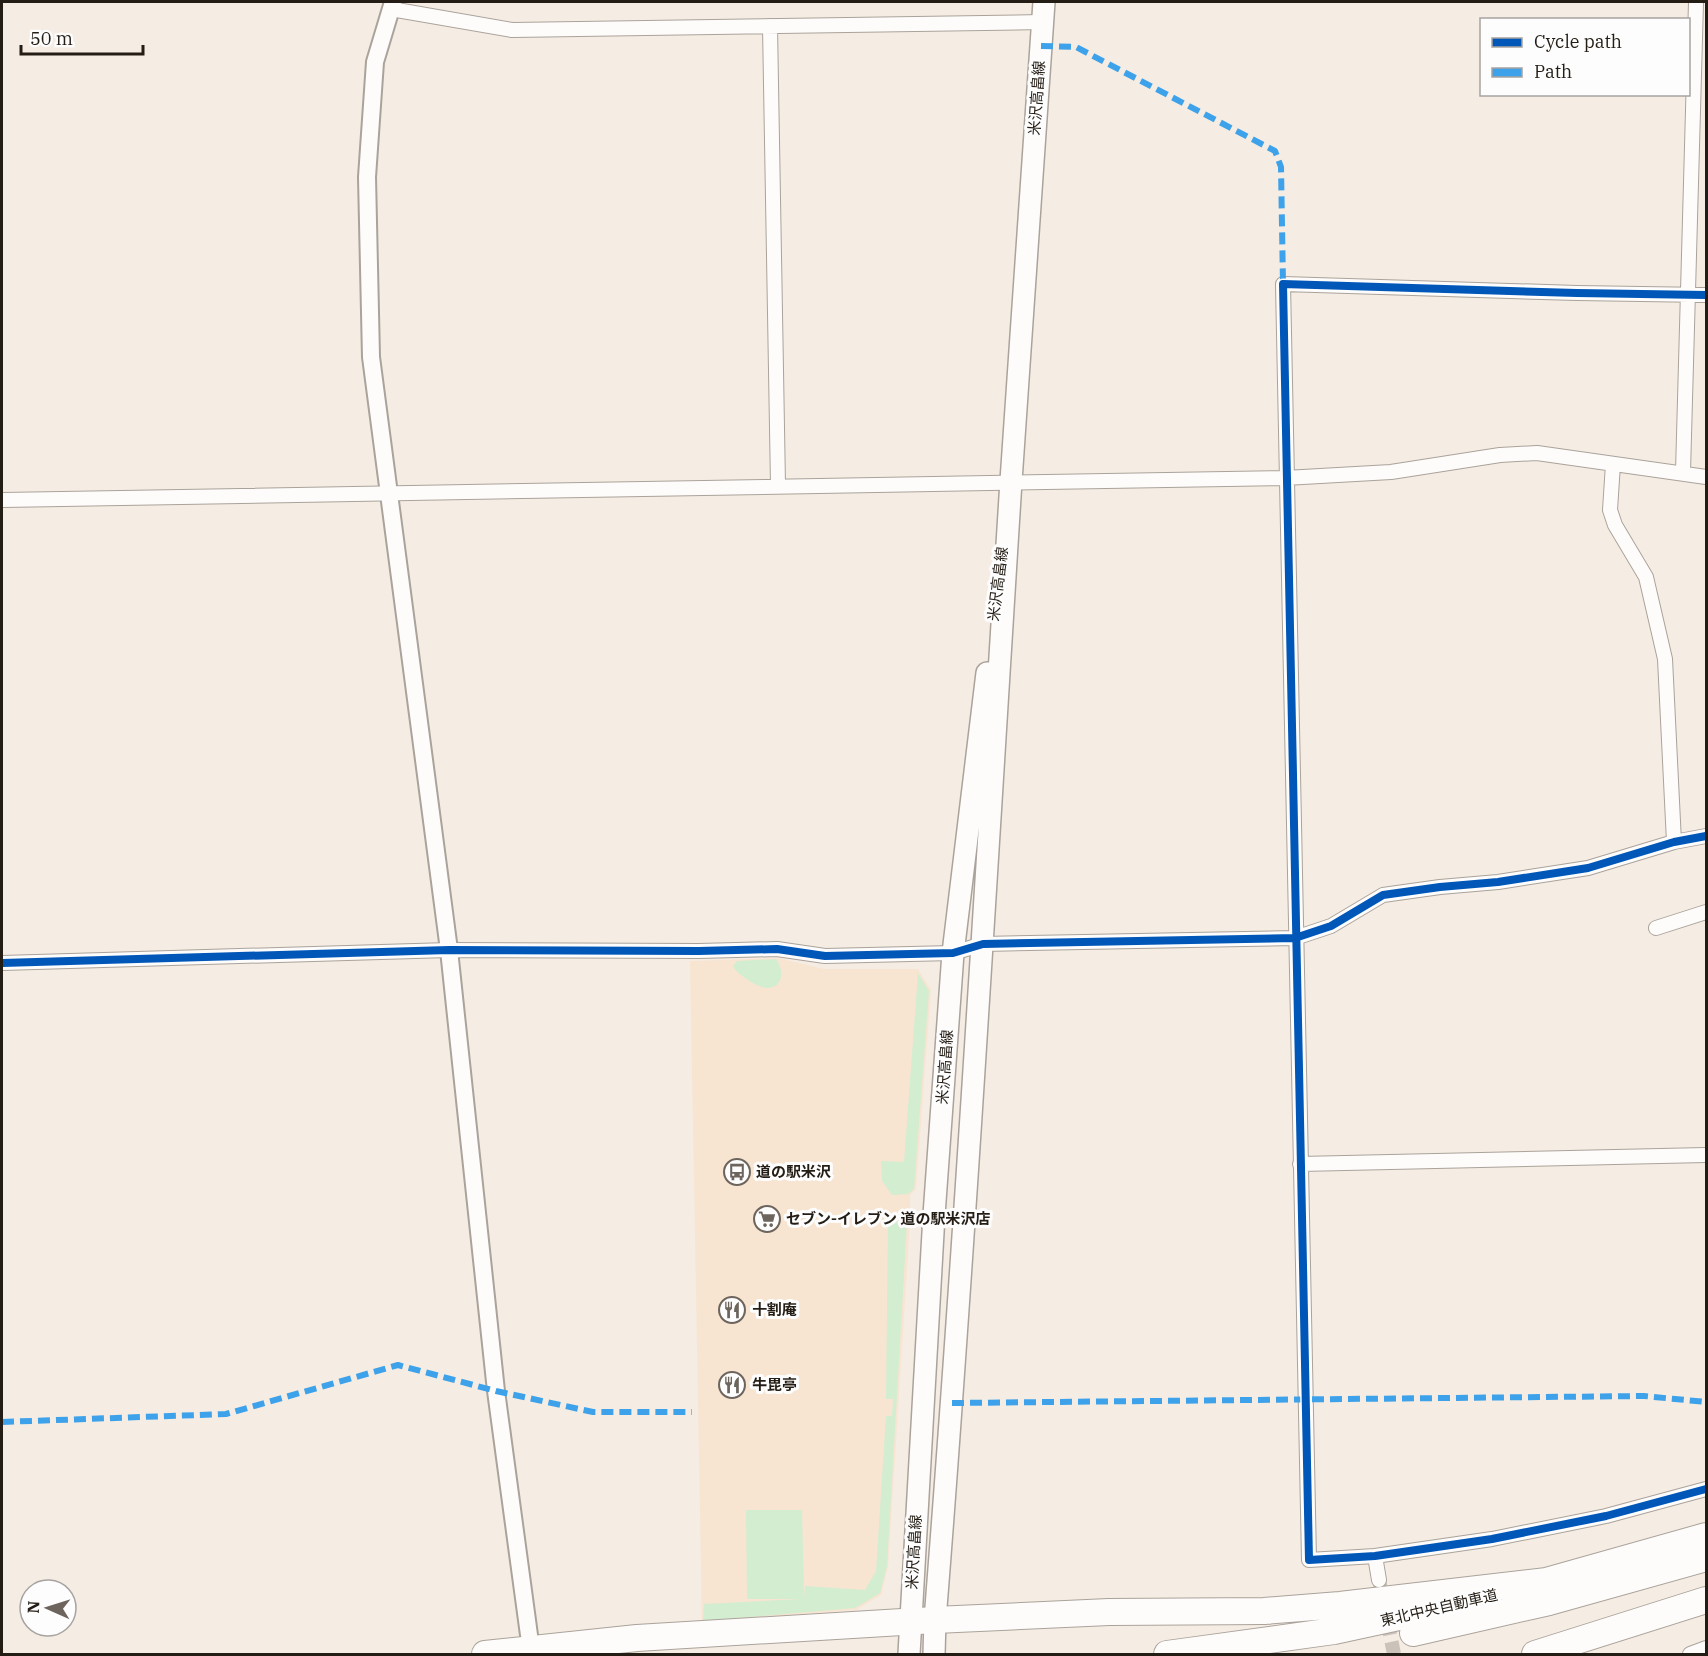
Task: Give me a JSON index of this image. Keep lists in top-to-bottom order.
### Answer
{
  "streets": {
    "highway": ["東北中央自動車道"],
    "main road": ["米沢高畠線"]
  },
  "places": {
    "bus stop": ["道の駅米沢"],
    "supermarket": ["セブン-イレブン 道の駅米沢店"],
    "restaurant": ["十割庵", "牛毘亭"]
  },
  "legend": ["Cycle path", "Path"],
  "scale_bar": "50 m",
  "north": "left"
}
